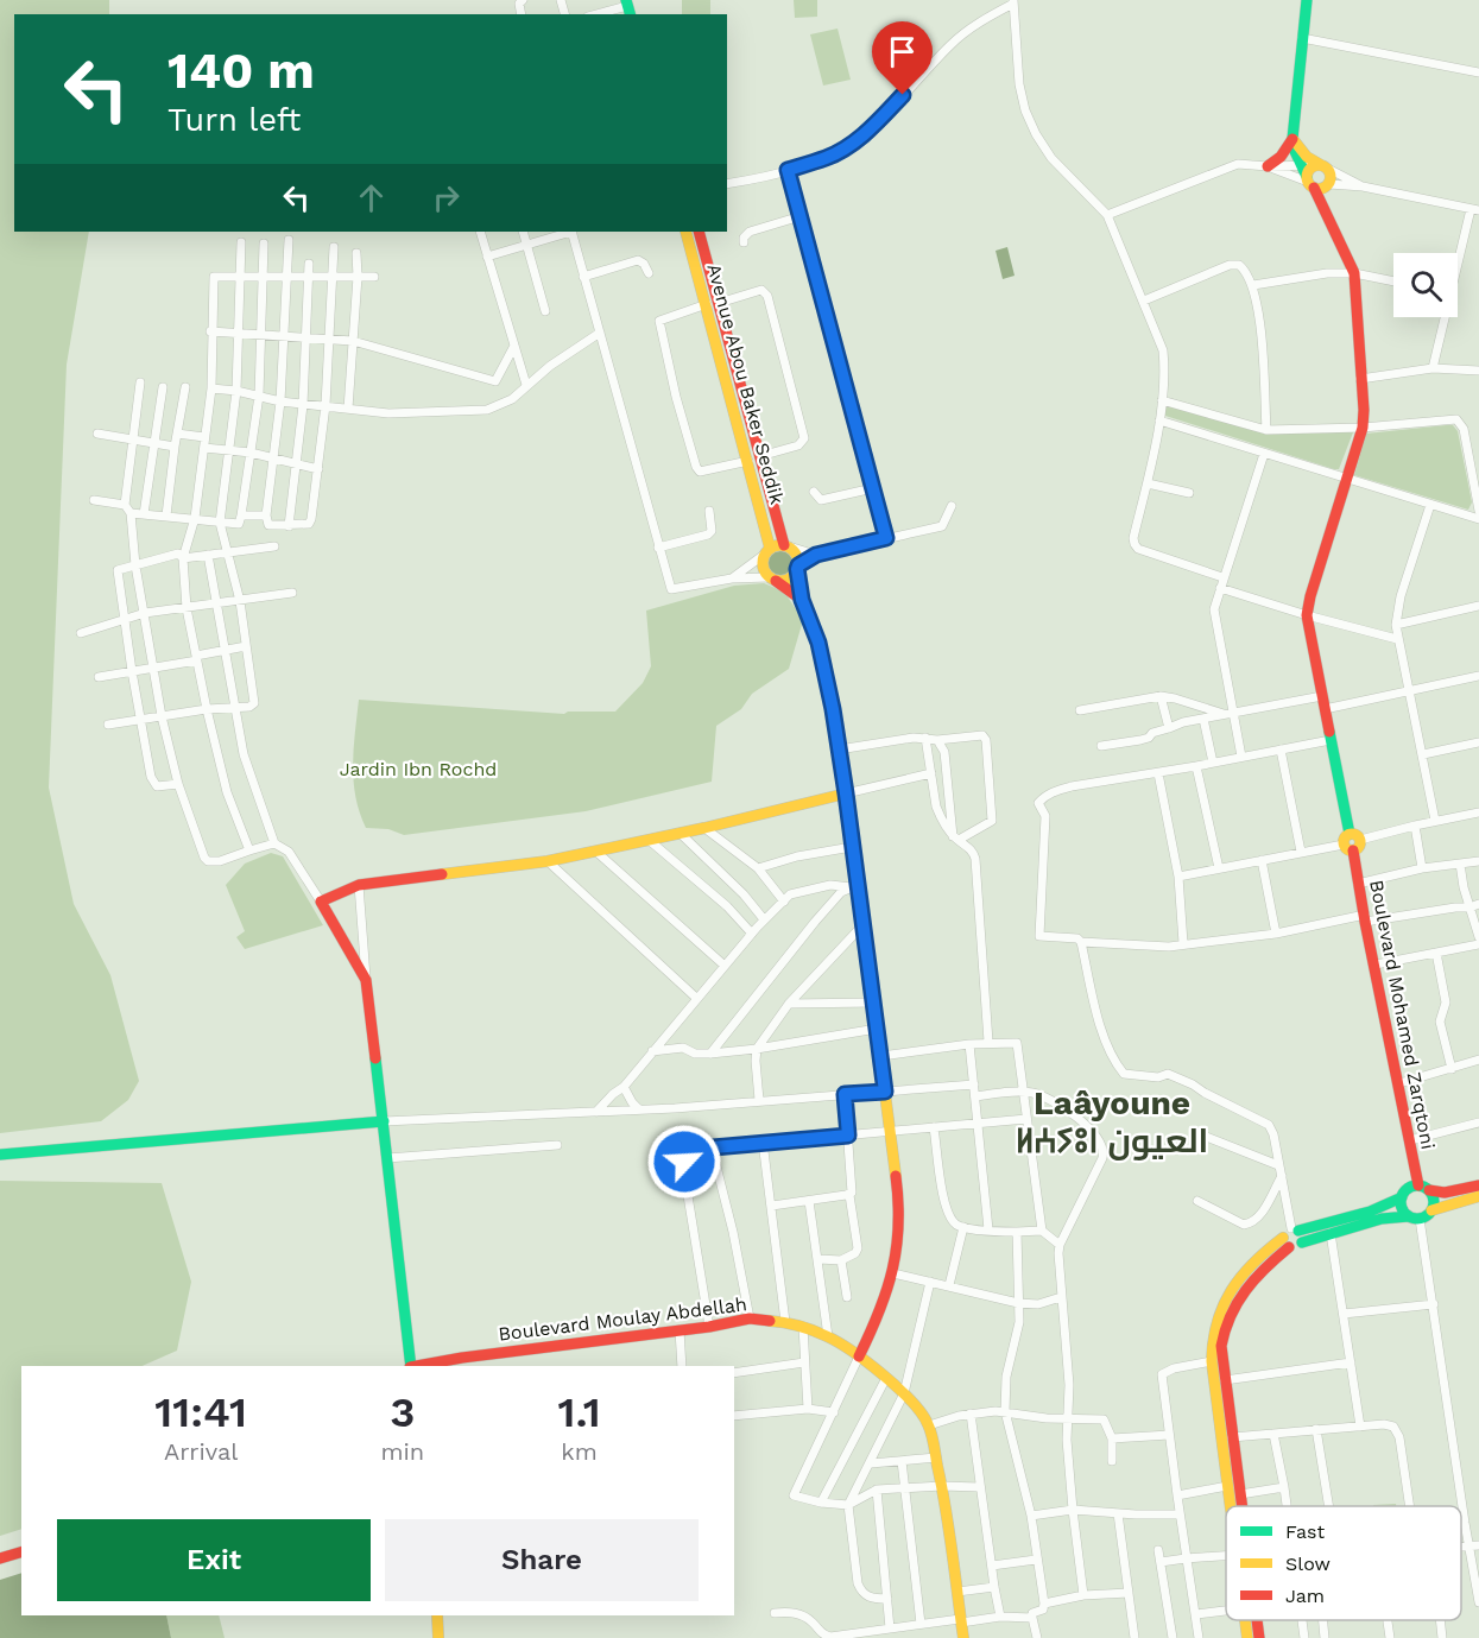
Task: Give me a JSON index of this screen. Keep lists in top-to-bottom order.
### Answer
{
  "streets": {
    "main road": ["Avenue Abou Baker Seddik", "Boulevard Mohamed Zarqtoni", "Boulevard Moulay Abdellah"]
  },
  "districts": ["Laâyoune ⵍⵄⵢⵓⵏ العيون"],
  "parks": ["Jardin Ibn Rochd"],
  "legend": ["Fast", "Slow", "Jam"],
  "page": {
    "turn": ["140 m", "Turn left"],
    "eta": [
      "11:41",
      "Arrival",
      "3",
      "min",
      "1.1",
      "km"
    ],
    "buttons": ["Exit", "Share"]
  }
}
